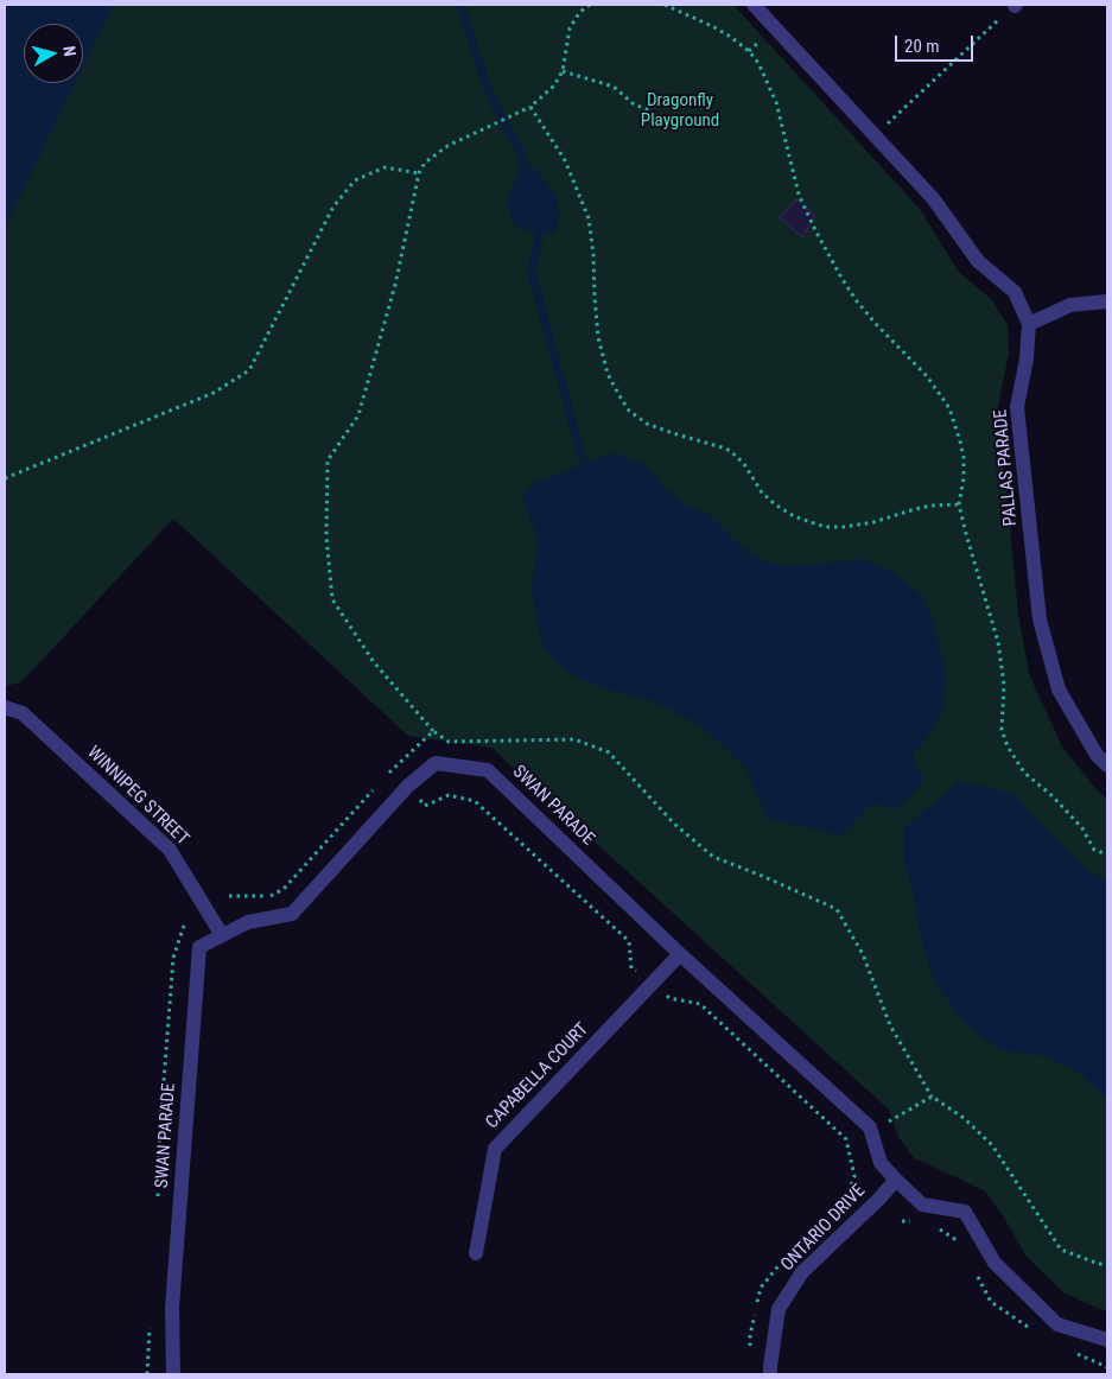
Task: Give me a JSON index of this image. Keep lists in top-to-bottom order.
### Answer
{
  "streets": {
    "street": [
      "PALLAS PARADE",
      "WINNIPEG STREET",
      "SWAN PARADE",
      "CAPABELLA COURT",
      "ONTARIO DRIVE"
    ]
  },
  "crossings": [
    ["WINNIPEG STREET", "SWAN PARADE"],
    ["SWAN PARADE", "CAPABELLA COURT"],
    ["SWAN PARADE", "ONTARIO DRIVE"]
  ],
  "parks": ["Dragonfly Playground"],
  "scale_bar": "20 m",
  "north": "right"
}
